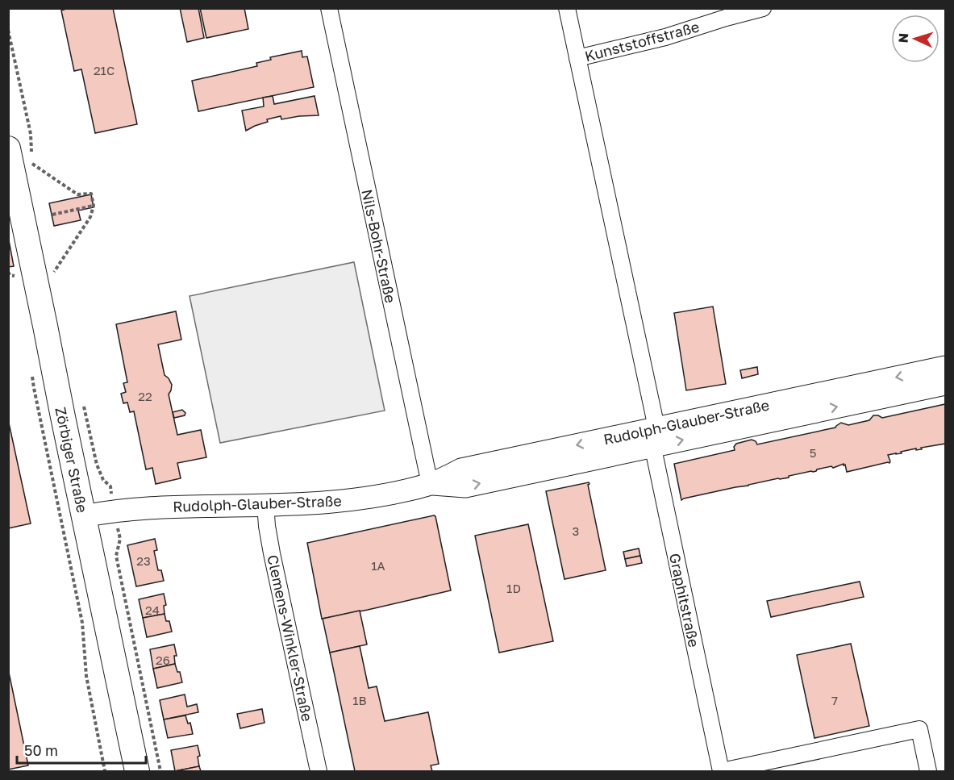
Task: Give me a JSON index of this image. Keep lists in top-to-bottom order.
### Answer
{
  "streets": {
    "main road": ["Zörbiger Straße"],
    "street": [
      "Kunststoffstraße",
      "Nils-Bohr-Straße",
      "Rudolph-Glauber-Straße",
      "Graphitstraße",
      "Clemens-Winkler-Straße"
    ]
  },
  "crossings": [
    ["Kunststoffstraße", "Graphitstraße"],
    ["Nils-Bohr-Straße", "Rudolph-Glauber-Straße"],
    ["Rudolph-Glauber-Straße", "Zörbiger Straße"],
    ["Rudolph-Glauber-Straße", "Graphitstraße"],
    ["Rudolph-Glauber-Straße", "Clemens-Winkler-Straße"]
  ],
  "house_numbers": [
    "21C",
    "22",
    "5",
    "3",
    "23",
    "1A",
    "1D",
    "24",
    "26",
    "1B",
    "7"
  ],
  "scale_bar": "50 m",
  "north": "left"
}
